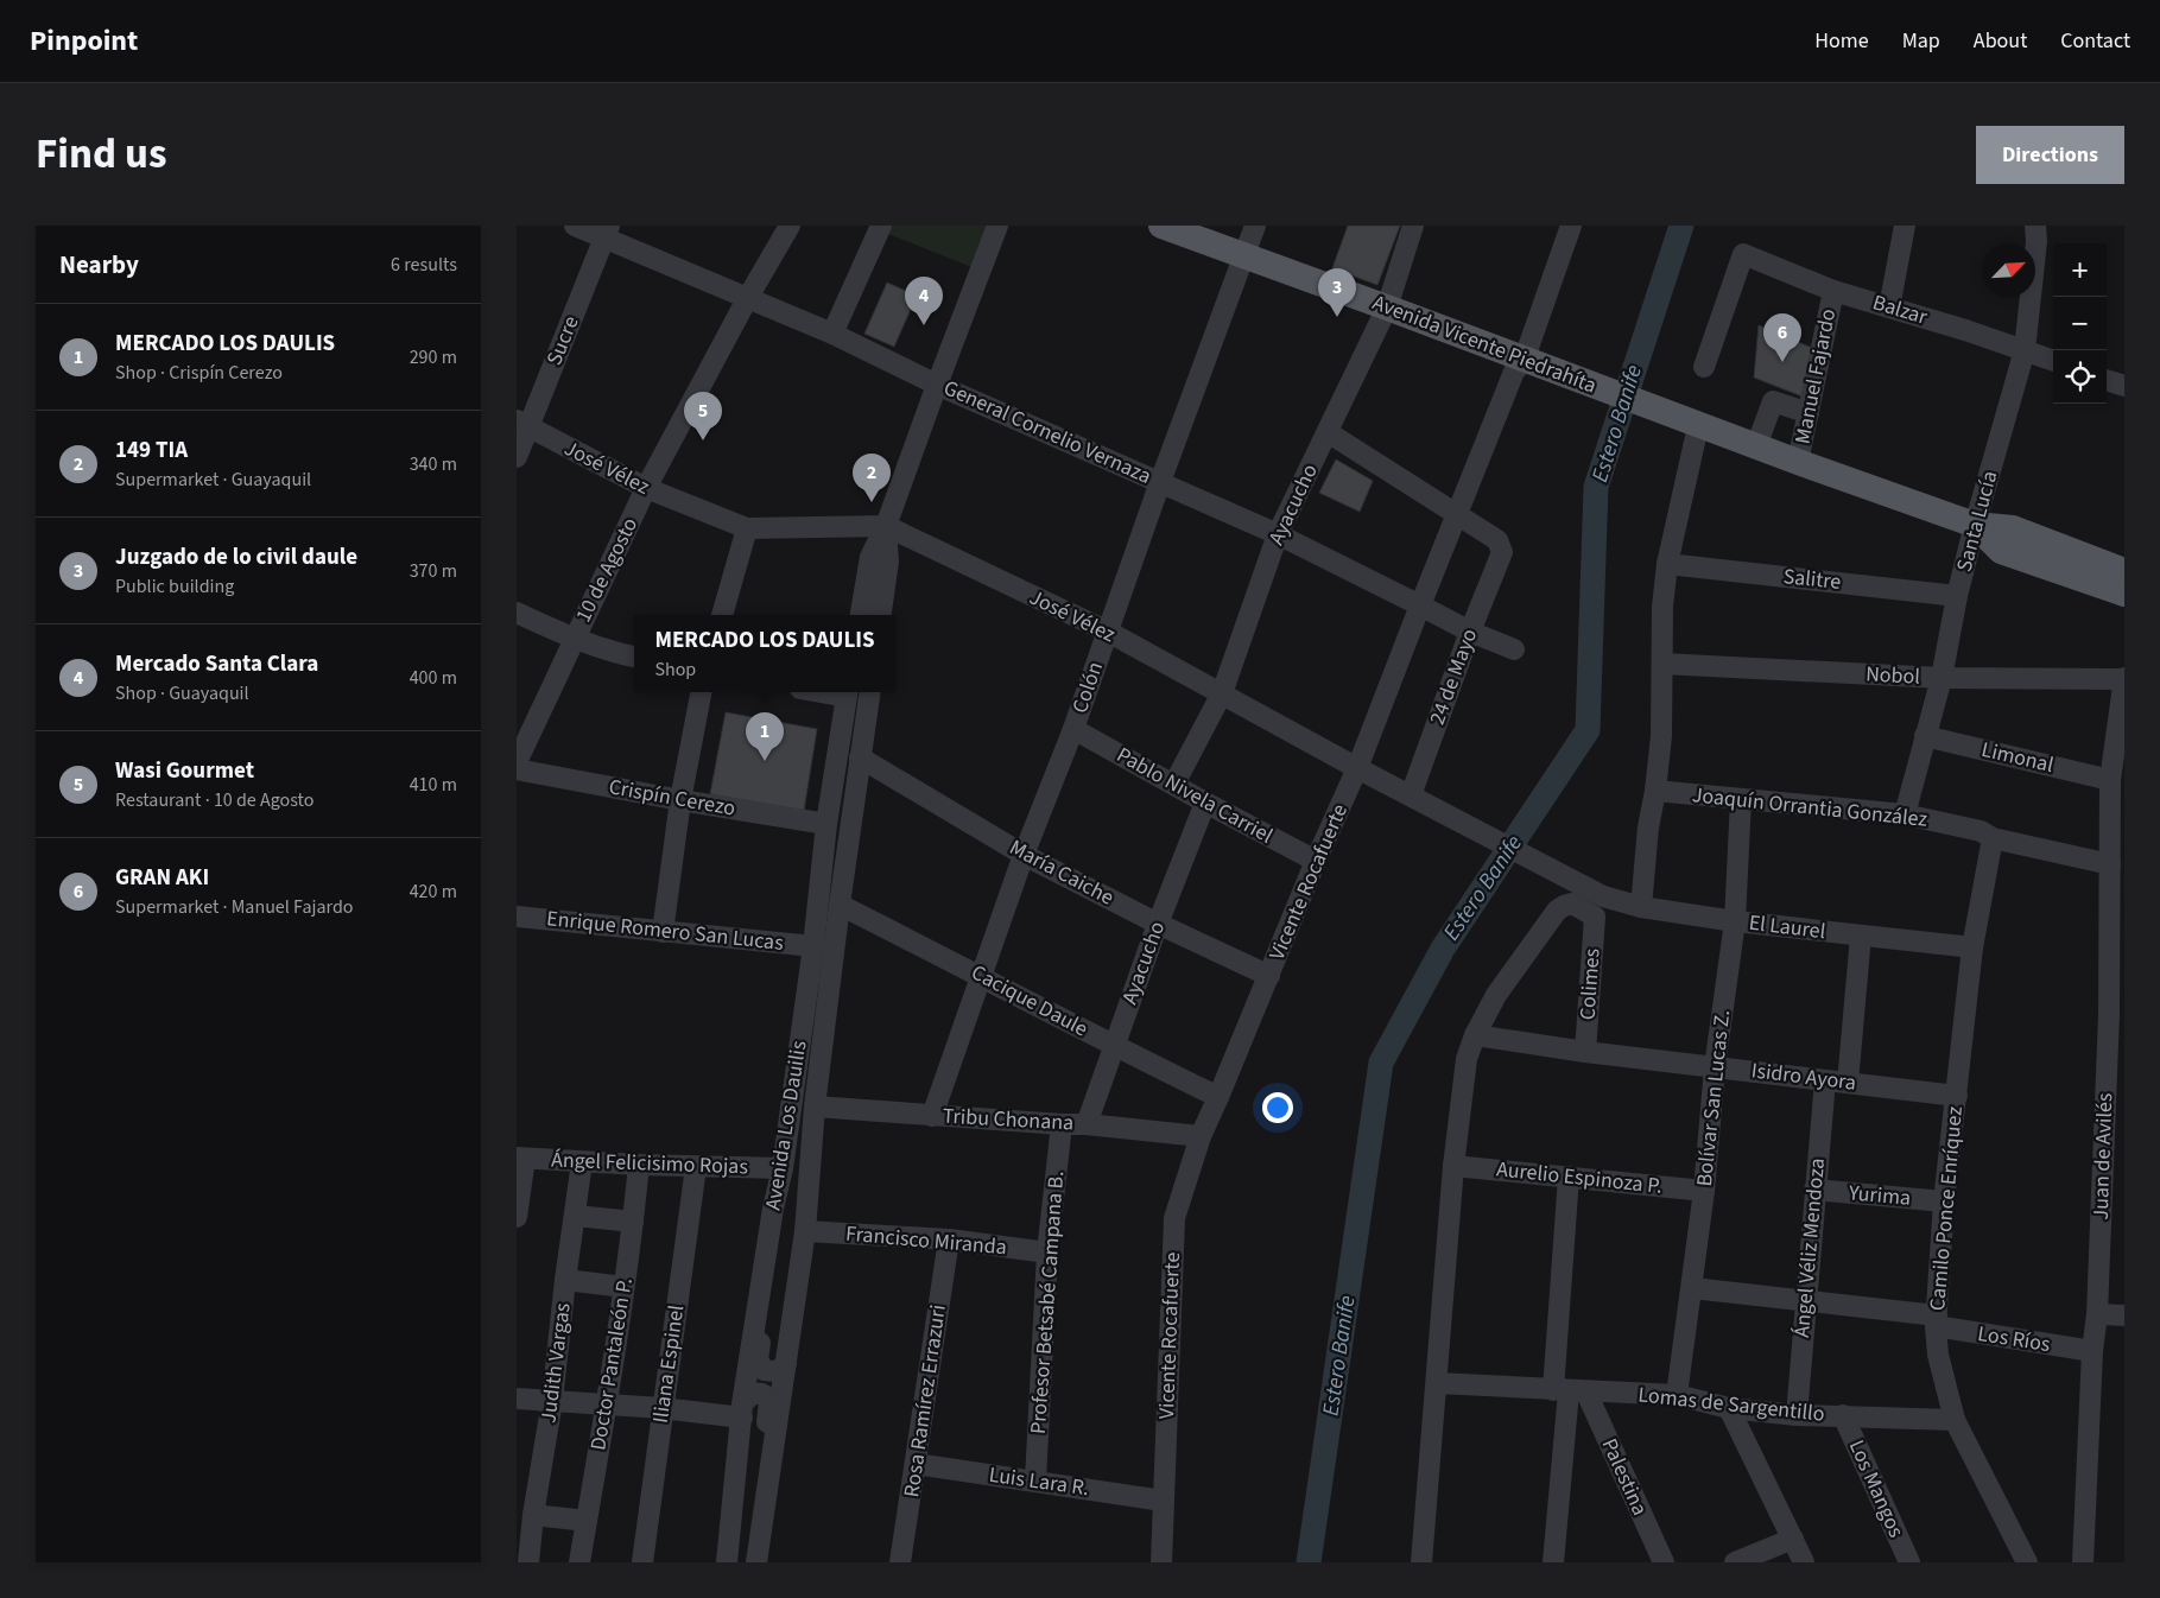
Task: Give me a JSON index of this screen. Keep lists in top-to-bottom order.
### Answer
{
  "streets": {
    "main road": ["Avenida Vicente Piedrahíta"],
    "street": [
      "Balzar",
      "Sucre",
      "Manuel Fajardo",
      "General Cornelio Vernaza",
      "José Vélez",
      "Ayacucho",
      "Santa Lucía",
      "10 de Agosto",
      "Salitre",
      "Nobol",
      "24 de Mayo",
      "Colón",
      "Limonal",
      "Pablo Nivela Carriel",
      "Crispín Cerezo",
      "Joaquín Orrantia González",
      "María Caiche",
      "Vicente Rocafuerte",
      "El Laurel",
      "Enrique Romero San Lucas",
      "Colimes",
      "Cacique Daule",
      "Isidro Ayora",
      "Bolívar San Lucas Z.",
      "Tribu Chonana",
      "Avenida Los Dauilis",
      "Juan de Avilés",
      "Ángel Felicisimo Rojas",
      "Aurelio Espinoza P.",
      "Yurima",
      "Camilo Ponce Enríquez",
      "Francisco Miranda",
      "Ángel Véliz Mendoza",
      "Profesor Betsabé Campana B.",
      "Los Ríos",
      "Judith Vargas",
      "Doctor Pantaleón P.",
      "Iliana Espinel",
      "Rosa Ramírez Errazuri",
      "Lomas de Sargentillo",
      "Palestina",
      "Luis Lara R.",
      "Los Mangos"
    ]
  },
  "crossings": [
    ["Balzar", "Manuel Fajardo"],
    ["Balzar", "Santa Lucía"],
    ["Sucre", "General Cornelio Vernaza"],
    ["Sucre", "José Vélez"],
    ["Avenida Vicente Piedrahíta", "Manuel Fajardo"],
    ["Avenida Vicente Piedrahíta", "Ayacucho"],
    ["Avenida Vicente Piedrahíta", "Santa Lucía"],
    ["Avenida Vicente Piedrahíta", "Colón"],
    ["Avenida Vicente Piedrahíta", "Vicente Rocafuerte"],
    ["General Cornelio Vernaza", "Ayacucho"],
    ["General Cornelio Vernaza", "10 de Agosto"],
    ["General Cornelio Vernaza", "24 de Mayo"],
    ["General Cornelio Vernaza", "Colón"],
    ["General Cornelio Vernaza", "Vicente Rocafuerte"],
    ["José Vélez", "Ayacucho"],
    ["José Vélez", "10 de Agosto"],
    ["José Vélez", "24 de Mayo"],
    ["José Vélez", "Colón"],
    ["José Vélez", "Vicente Rocafuerte"],
    ["José Vélez", "El Laurel"],
    ["Ayacucho", "Pablo Nivela Carriel"],
    ["Ayacucho", "María Caiche"],
    ["Ayacucho", "Cacique Daule"],
    ["Ayacucho", "Tribu Chonana"],
    ["Santa Lucía", "Salitre"],
    ["Santa Lucía", "Nobol"],
    ["Santa Lucía", "Limonal"],
    ["Santa Lucía", "Joaquín Orrantia González"],
    ["Nobol", "Juan de Avilés"],
    ["24 de Mayo", "Vicente Rocafuerte"],
    ["Colón", "Pablo Nivela Carriel"],
    ["Colón", "María Caiche"],
    ["Colón", "Cacique Daule"],
    ["Colón", "Tribu Chonana"],
    ["Limonal", "Juan de Avilés"],
    ["Pablo Nivela Carriel", "Vicente Rocafuerte"],
    ["Crispín Cerezo", "Avenida Los Dauilis"],
    ["Joaquín Orrantia González", "Bolívar San Lucas Z."],
    ["Joaquín Orrantia González", "Juan de Avilés"],
    ["Joaquín Orrantia González", "Camilo Ponce Enríquez"],
    ["María Caiche", "Vicente Rocafuerte"],
    ["María Caiche", "Avenida Los Dauilis"],
    ["Vicente Rocafuerte", "Cacique Daule"],
    ["Vicente Rocafuerte", "Tribu Chonana"],
    ["Vicente Rocafuerte", "Luis Lara R."],
    ["El Laurel", "Bolívar San Lucas Z."],
    ["El Laurel", "Camilo Ponce Enríquez"],
    ["Enrique Romero San Lucas", "Avenida Los Dauilis"],
    ["Colimes", "Isidro Ayora"],
    ["Cacique Daule", "Avenida Los Dauilis"],
    ["Isidro Ayora", "Bolívar San Lucas Z."],
    ["Isidro Ayora", "Camilo Ponce Enríquez"],
    ["Isidro Ayora", "Ángel Véliz Mendoza"],
    ["Bolívar San Lucas Z.", "Aurelio Espinoza P."],
    ["Bolívar San Lucas Z.", "Los Ríos"],
    ["Bolívar San Lucas Z.", "Lomas de Sargentillo"],
    ["Tribu Chonana", "Avenida Los Dauilis"],
    ["Tribu Chonana", "Profesor Betsabé Campana B."],
    ["Avenida Los Dauilis", "Ángel Felicisimo Rojas"],
    ["Avenida Los Dauilis", "Francisco Miranda"],
    ["Juan de Avilés", "Los Ríos"],
    ["Ángel Felicisimo Rojas", "Judith Vargas"],
    ["Ángel Felicisimo Rojas", "Doctor Pantaleón P."],
    ["Ángel Felicisimo Rojas", "Iliana Espinel"],
    ["Yurima", "Camilo Ponce Enríquez"],
    ["Yurima", "Ángel Véliz Mendoza"],
    ["Camilo Ponce Enríquez", "Los Ríos"],
    ["Camilo Ponce Enríquez", "Lomas de Sargentillo"],
    ["Francisco Miranda", "Profesor Betsabé Campana B."],
    ["Francisco Miranda", "Rosa Ramírez Errazuri"],
    ["Ángel Véliz Mendoza", "Los Ríos"],
    ["Ángel Véliz Mendoza", "Lomas de Sargentillo"],
    ["Profesor Betsabé Campana B.", "Luis Lara R."],
    ["Rosa Ramírez Errazuri", "Luis Lara R."],
    ["Lomas de Sargentillo", "Palestina"],
    ["Lomas de Sargentillo", "Los Mangos"]
  ],
  "water": ["Estero Banife"],
  "north": "top right",
  "page": {
    "header": "Pinpoint",
    "nav": [
      "Home",
      "Map",
      "About",
      "Contact"
    ],
    "title": "Find us",
    "buttons": "Directions",
    "heading": ["Nearby", "6 results"],
    "map_buttons": ["+", "−"],
    "pins": [
      "3",
      "4",
      "6",
      "5",
      "2",
      "1"
    ],
    "list": [
      {
        "mark": "1",
        "name": "MERCADO LOS DAULIS",
        "note": "Shop · Crispín Cerezo",
        "value": "290 m"
      },
      {
        "mark": "2",
        "name": "149 TIA",
        "note": "Supermarket · Guayaquil",
        "value": "340 m"
      },
      {
        "mark": "3",
        "name": "Juzgado de lo civil daule",
        "note": "Public building",
        "value": "370 m"
      },
      {
        "mark": "4",
        "name": "Mercado Santa Clara",
        "note": "Shop · Guayaquil",
        "value": "400 m"
      },
      {
        "mark": "5",
        "name": "Wasi Gourmet",
        "note": "Restaurant · 10 de Agosto",
        "value": "410 m"
      },
      {
        "mark": "6",
        "name": "GRAN AKI",
        "note": "Supermarket · Manuel Fajardo",
        "value": "420 m"
      }
    ],
    "popup": ["MERCADO LOS DAULIS", "Shop"]
  }
}
